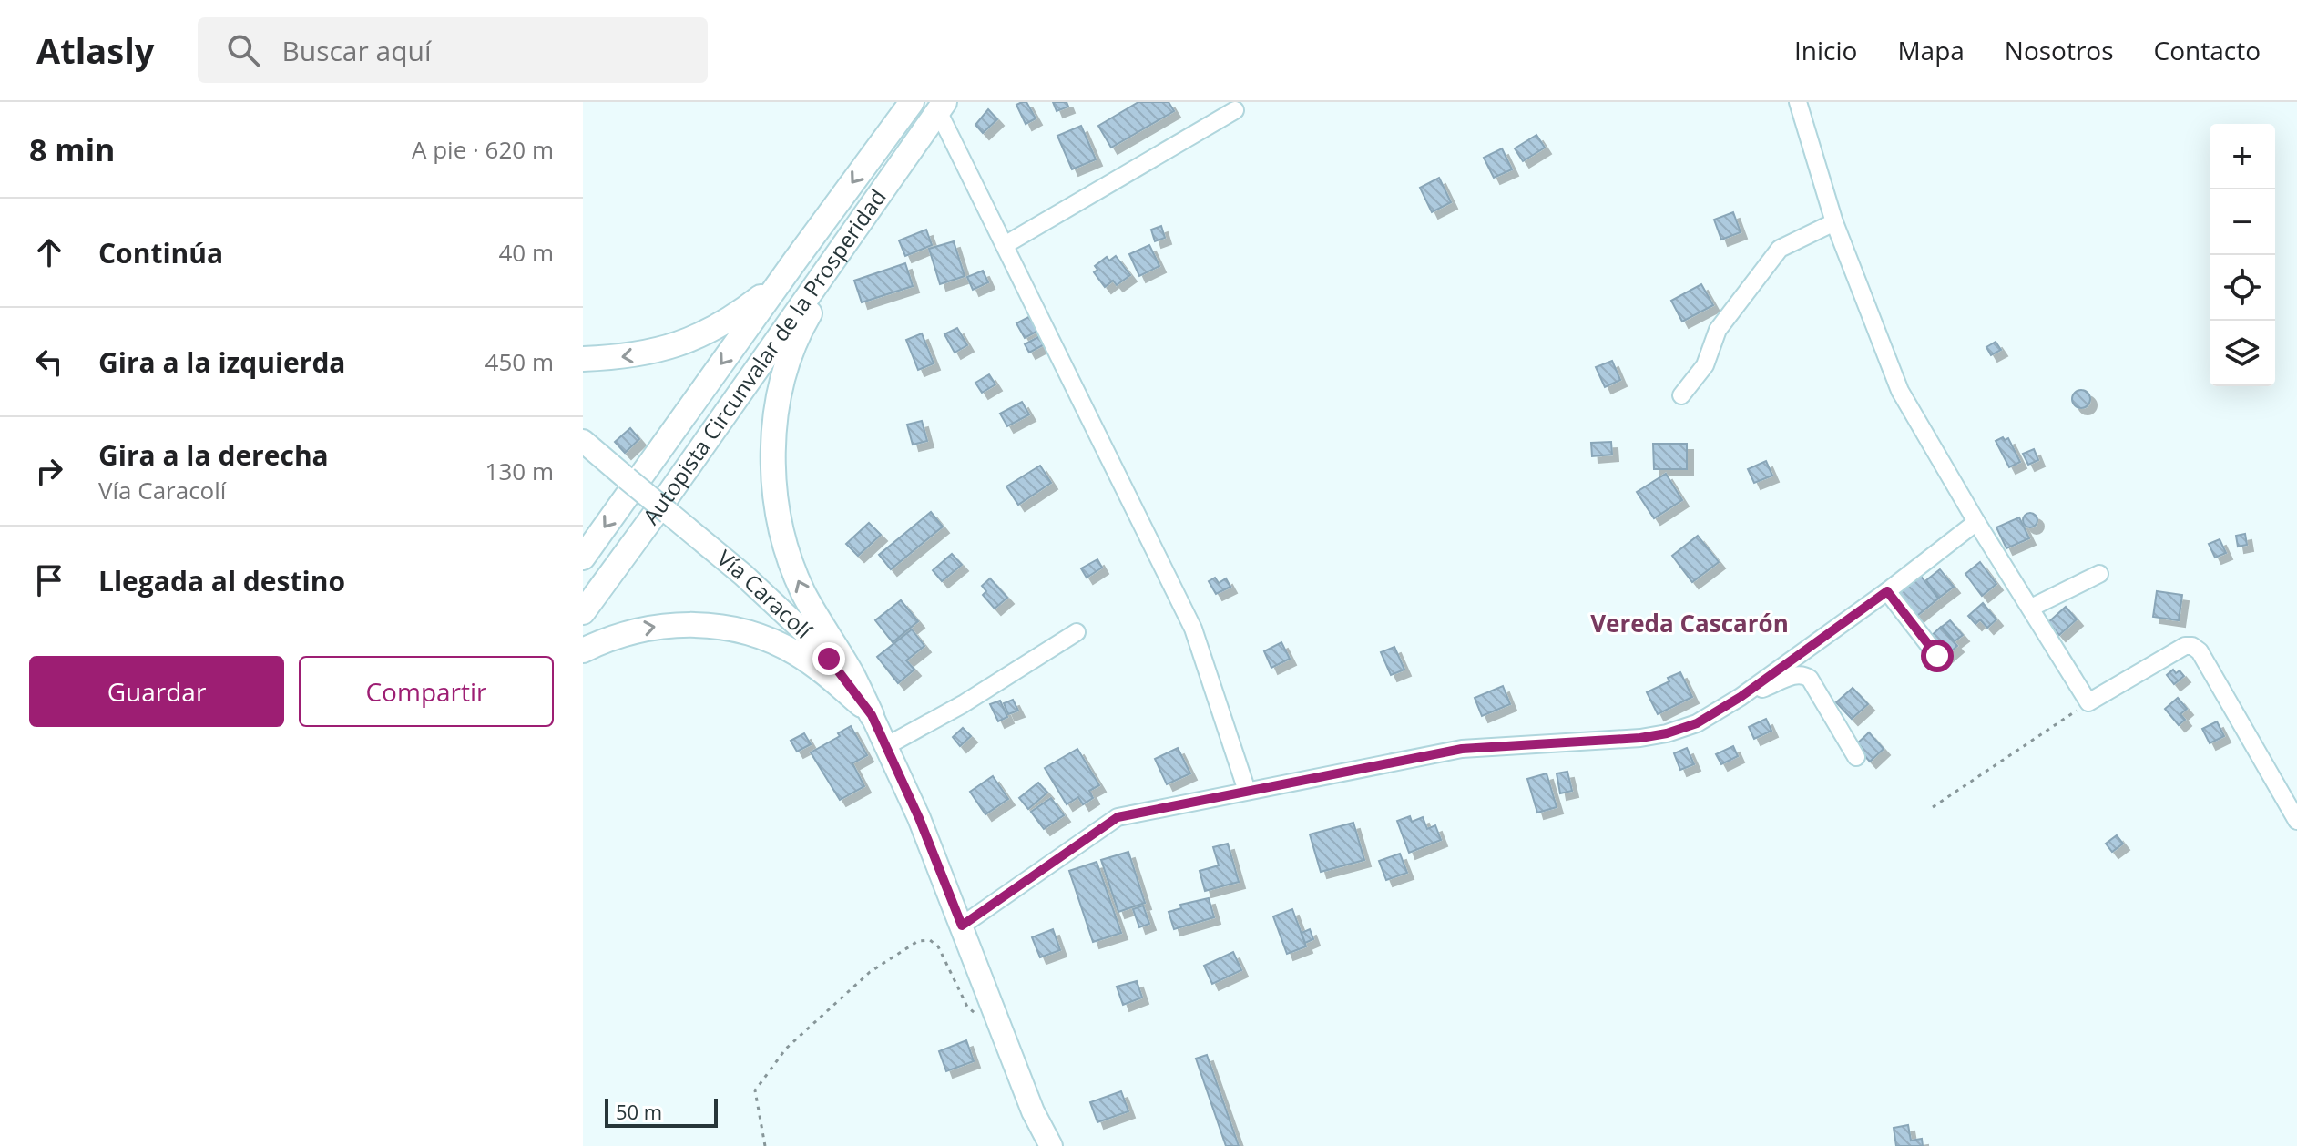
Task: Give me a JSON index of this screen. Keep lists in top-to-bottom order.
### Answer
{
  "streets": {
    "highway": ["Autopista Circunvalar de la Prosperidad"],
    "main road": ["Vía Caracolí"]
  },
  "districts": ["Vereda Cascarón"],
  "scale_bar": "50 m",
  "page": {
    "header": "Atlasly",
    "search": "Buscar aquí",
    "nav": [
      "Inicio",
      "Mapa",
      "Nosotros",
      "Contacto"
    ],
    "heading": ["8 min", "A pie · 620 m"],
    "map_buttons": ["+", "−"],
    "list": [
      ["Continúa", "40 m"],
      ["Gira a la izquierda", "450 m"],
      ["Gira a la derecha", "Vía Caracolí", "130 m"],
      "Llegada al destino"
    ],
    "buttons": ["Guardar", "Compartir"],
    "scale": "50 m"
  }
}
